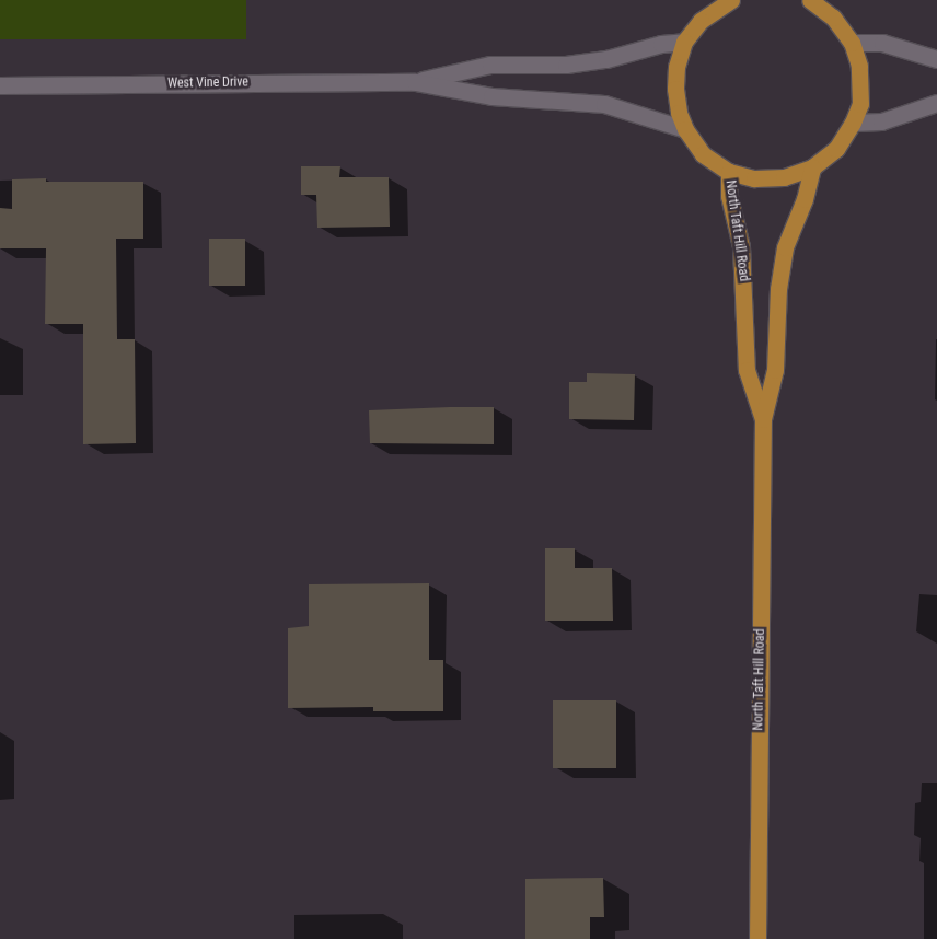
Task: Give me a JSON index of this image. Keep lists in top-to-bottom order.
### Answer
{
  "streets": {
    "main road": ["North Taft Hill Road"],
    "street": ["West Vine Drive"]
  }
}
